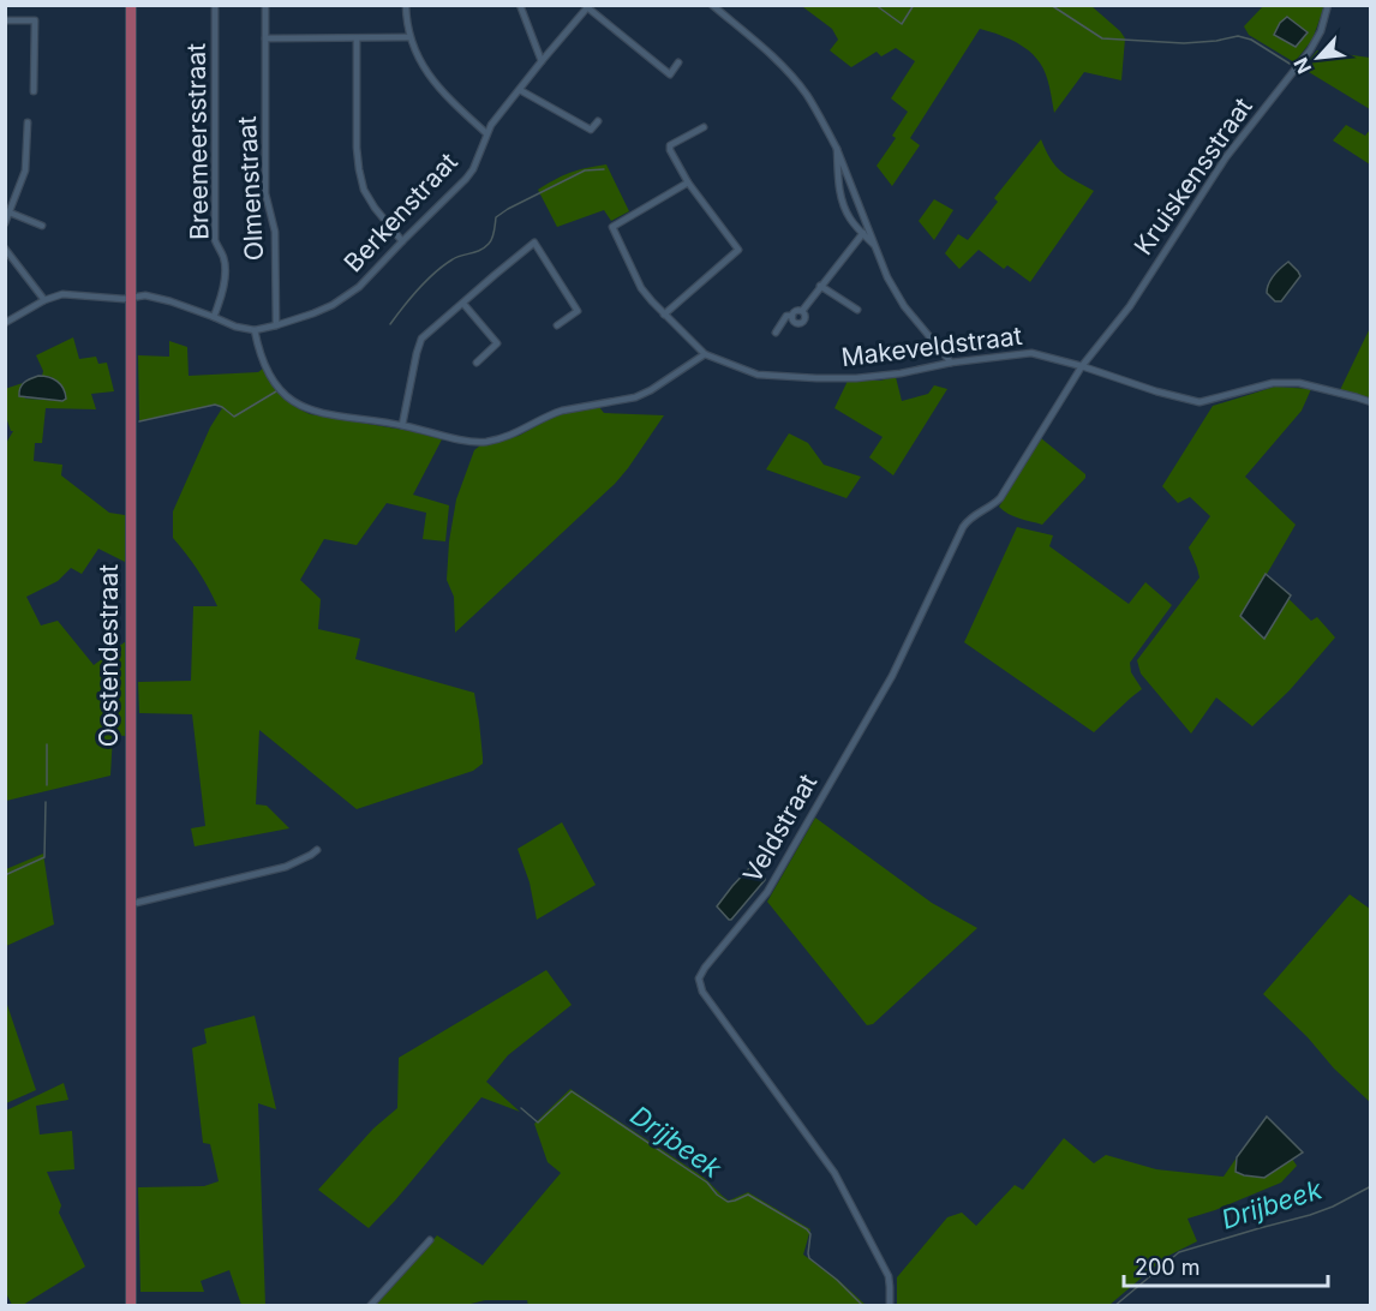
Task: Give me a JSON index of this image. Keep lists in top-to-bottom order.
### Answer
{
  "streets": {
    "main road": ["Oostendestraat"],
    "street": [
      "Breemeersstraat",
      "Kruiskensstraat",
      "Olmenstraat",
      "Berkenstraat",
      "Makeveldstraat",
      "Veldstraat"
    ]
  },
  "crossings": [
    ["Kruiskensstraat", "Makeveldstraat"],
    ["Kruiskensstraat", "Veldstraat"],
    ["Olmenstraat", "Berkenstraat"],
    ["Makeveldstraat", "Veldstraat"]
  ],
  "water": ["Drijbeek"],
  "scale_bar": "200 m",
  "north": "bottom left"
}
